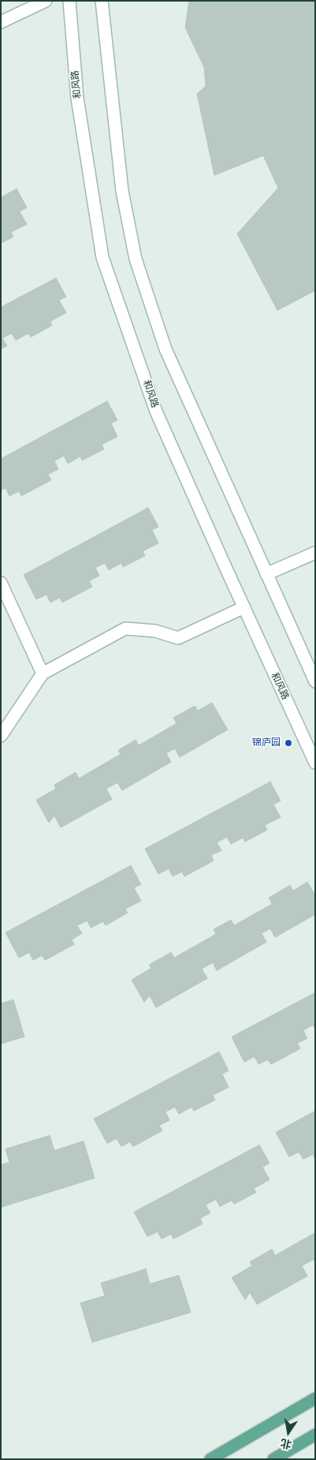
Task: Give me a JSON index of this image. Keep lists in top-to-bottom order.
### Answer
{
  "streets": {
    "street": ["和风路"]
  },
  "places": ["锦庐园"],
  "north": "bottom"
}
